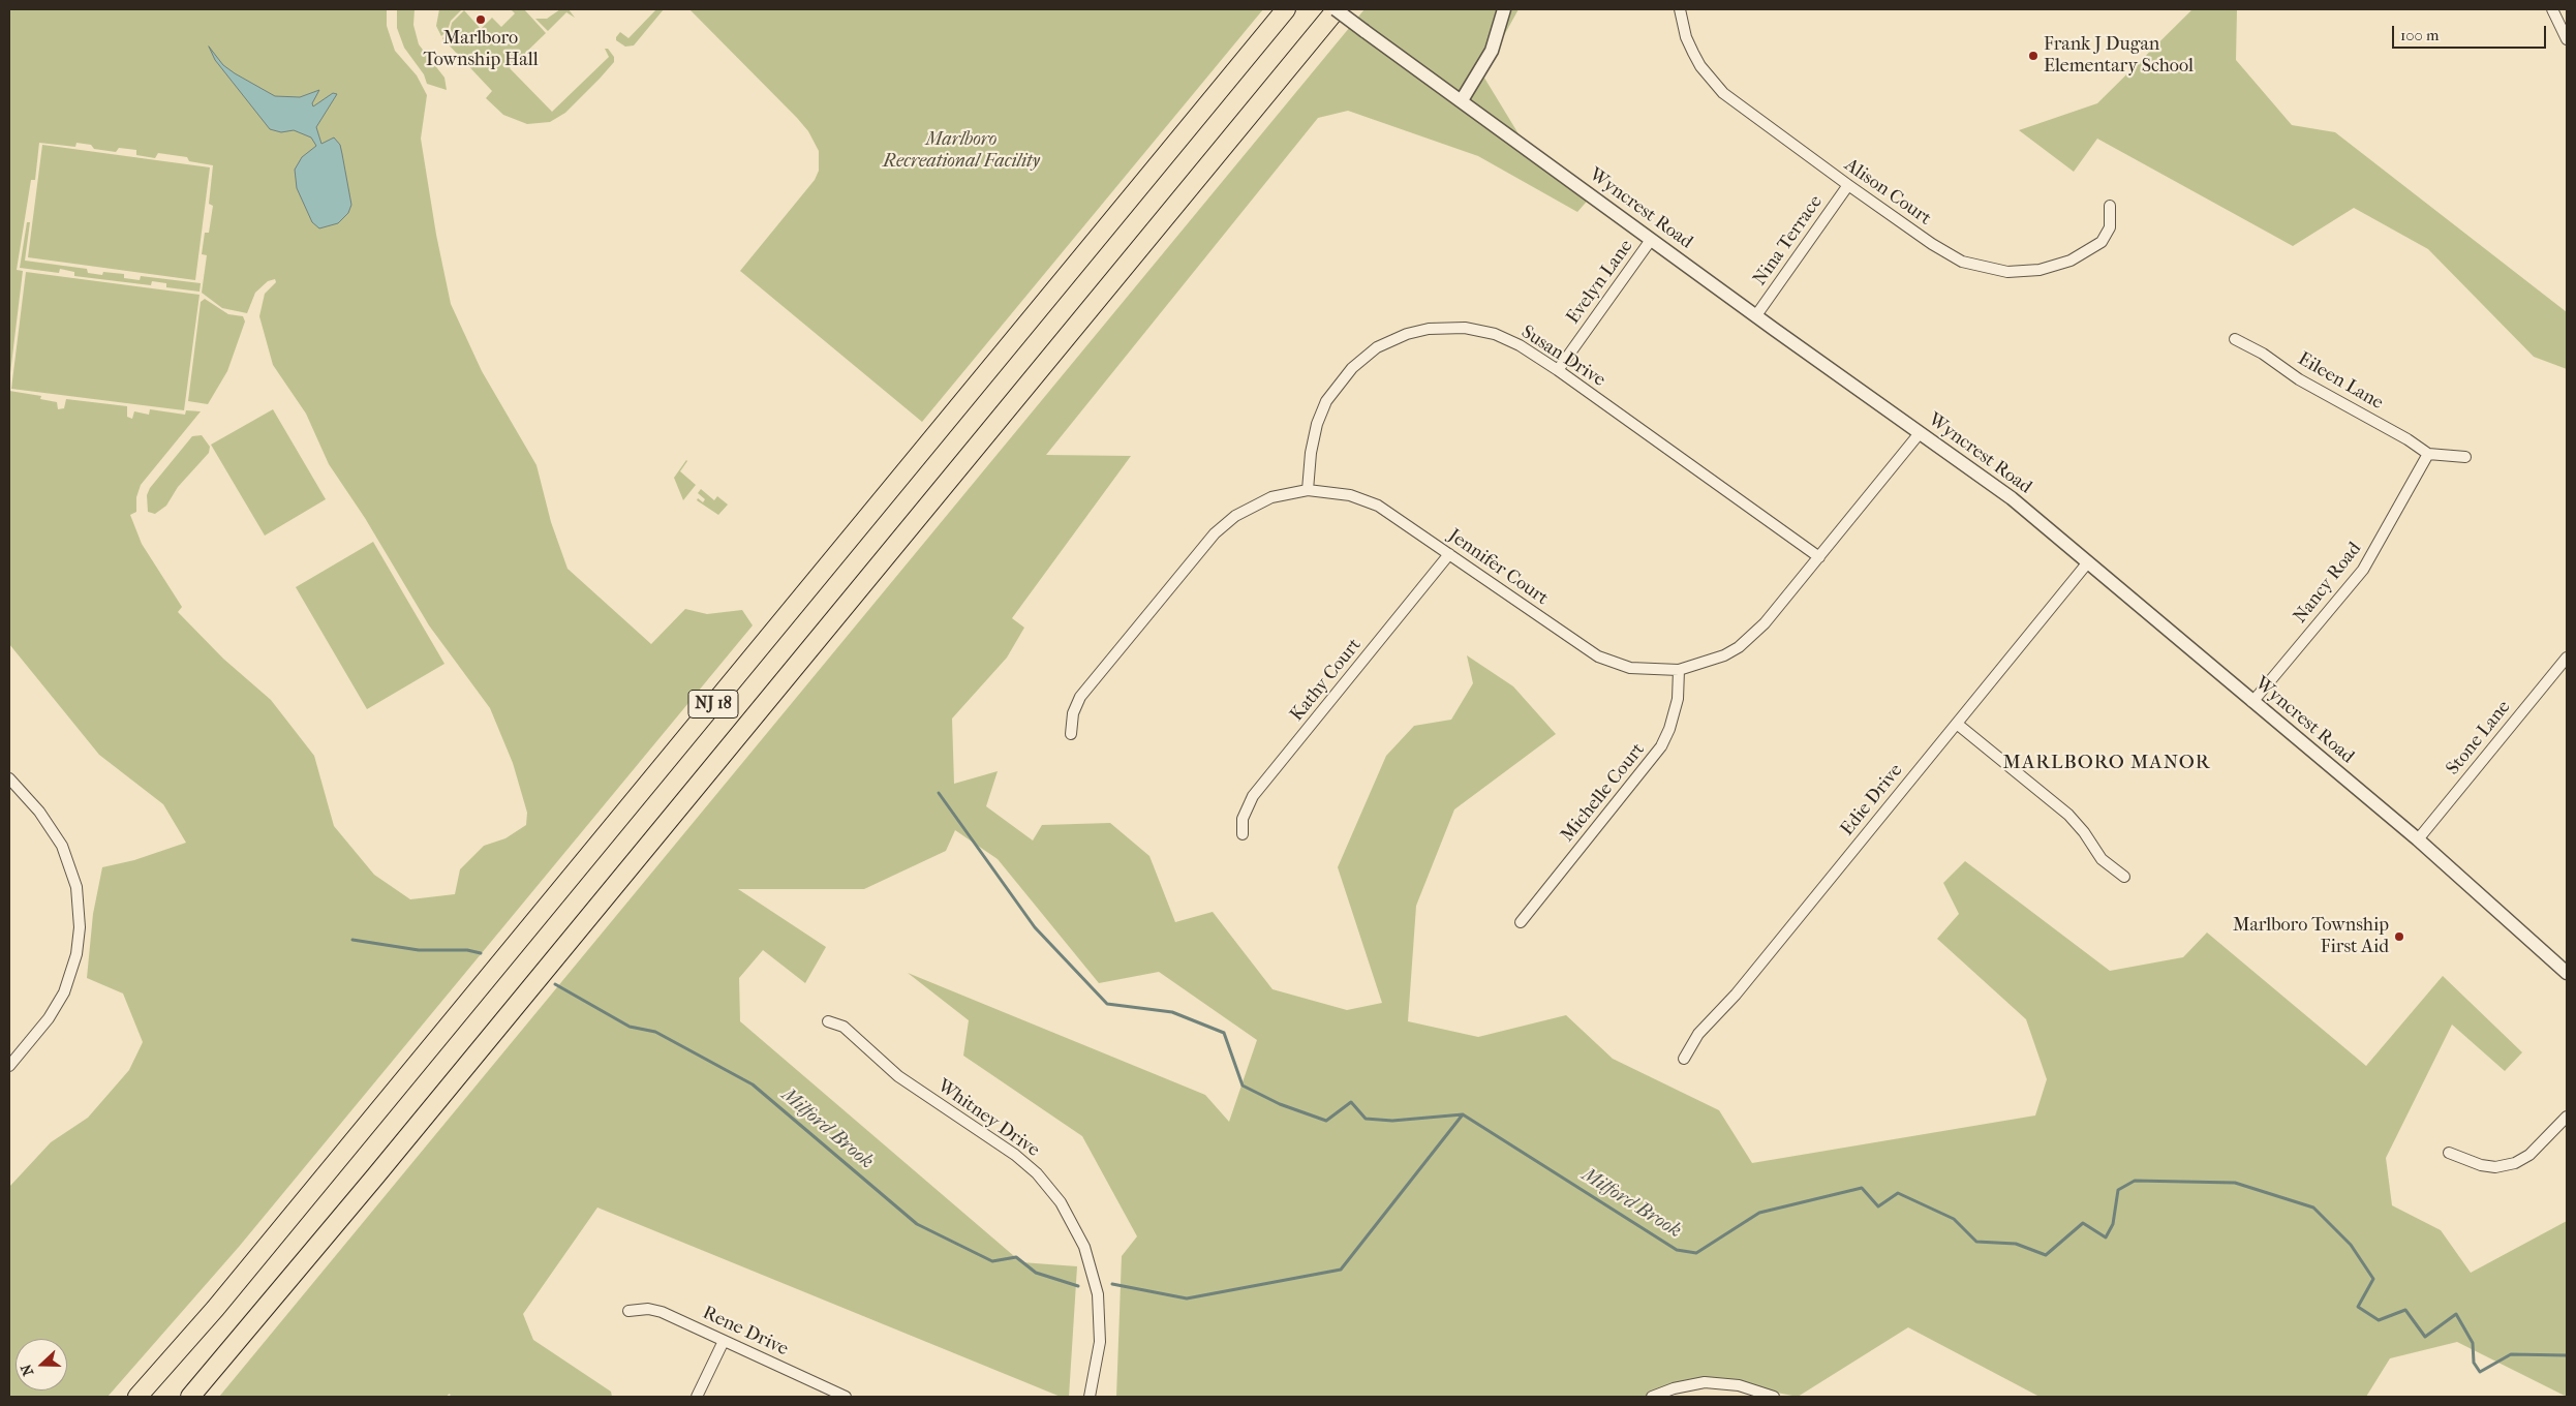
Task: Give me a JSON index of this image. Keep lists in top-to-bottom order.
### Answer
{
  "streets": {
    "highway": ["NJ 18"],
    "street": [
      "Alison Court",
      "Wyncrest Road",
      "Nina Terrace",
      "Evelyn Lane",
      "Susan Drive",
      "Eileen Lane",
      "Jennifer Court",
      "Nancy Road",
      "Kathy Court",
      "Stone Lane",
      "Michelle Court",
      "Edie Drive",
      "Whitney Drive",
      "Rene Drive"
    ]
  },
  "crossings": [
    ["Alison Court", "Nina Terrace"],
    ["Wyncrest Road", "Nina Terrace"],
    ["Wyncrest Road", "Evelyn Lane"],
    ["Wyncrest Road", "Jennifer Court"],
    ["Wyncrest Road", "Nancy Road"],
    ["Wyncrest Road", "NJ 18"],
    ["Wyncrest Road", "Stone Lane"],
    ["Wyncrest Road", "Edie Drive"],
    ["Evelyn Lane", "Susan Drive"],
    ["Susan Drive", "Jennifer Court"],
    ["Eileen Lane", "Nancy Road"],
    ["Jennifer Court", "Kathy Court"],
    ["Jennifer Court", "Michelle Court"]
  ],
  "districts": ["MARLBORO MANOR"],
  "water": ["Milford Brook"],
  "parks": ["Marlboro Recreational Facility"],
  "places": ["Marlboro Township Hall", "Frank J Dugan Elementary School", "Marlboro Township First Aid"],
  "scale_bar": "100 m",
  "north": "left"
}
